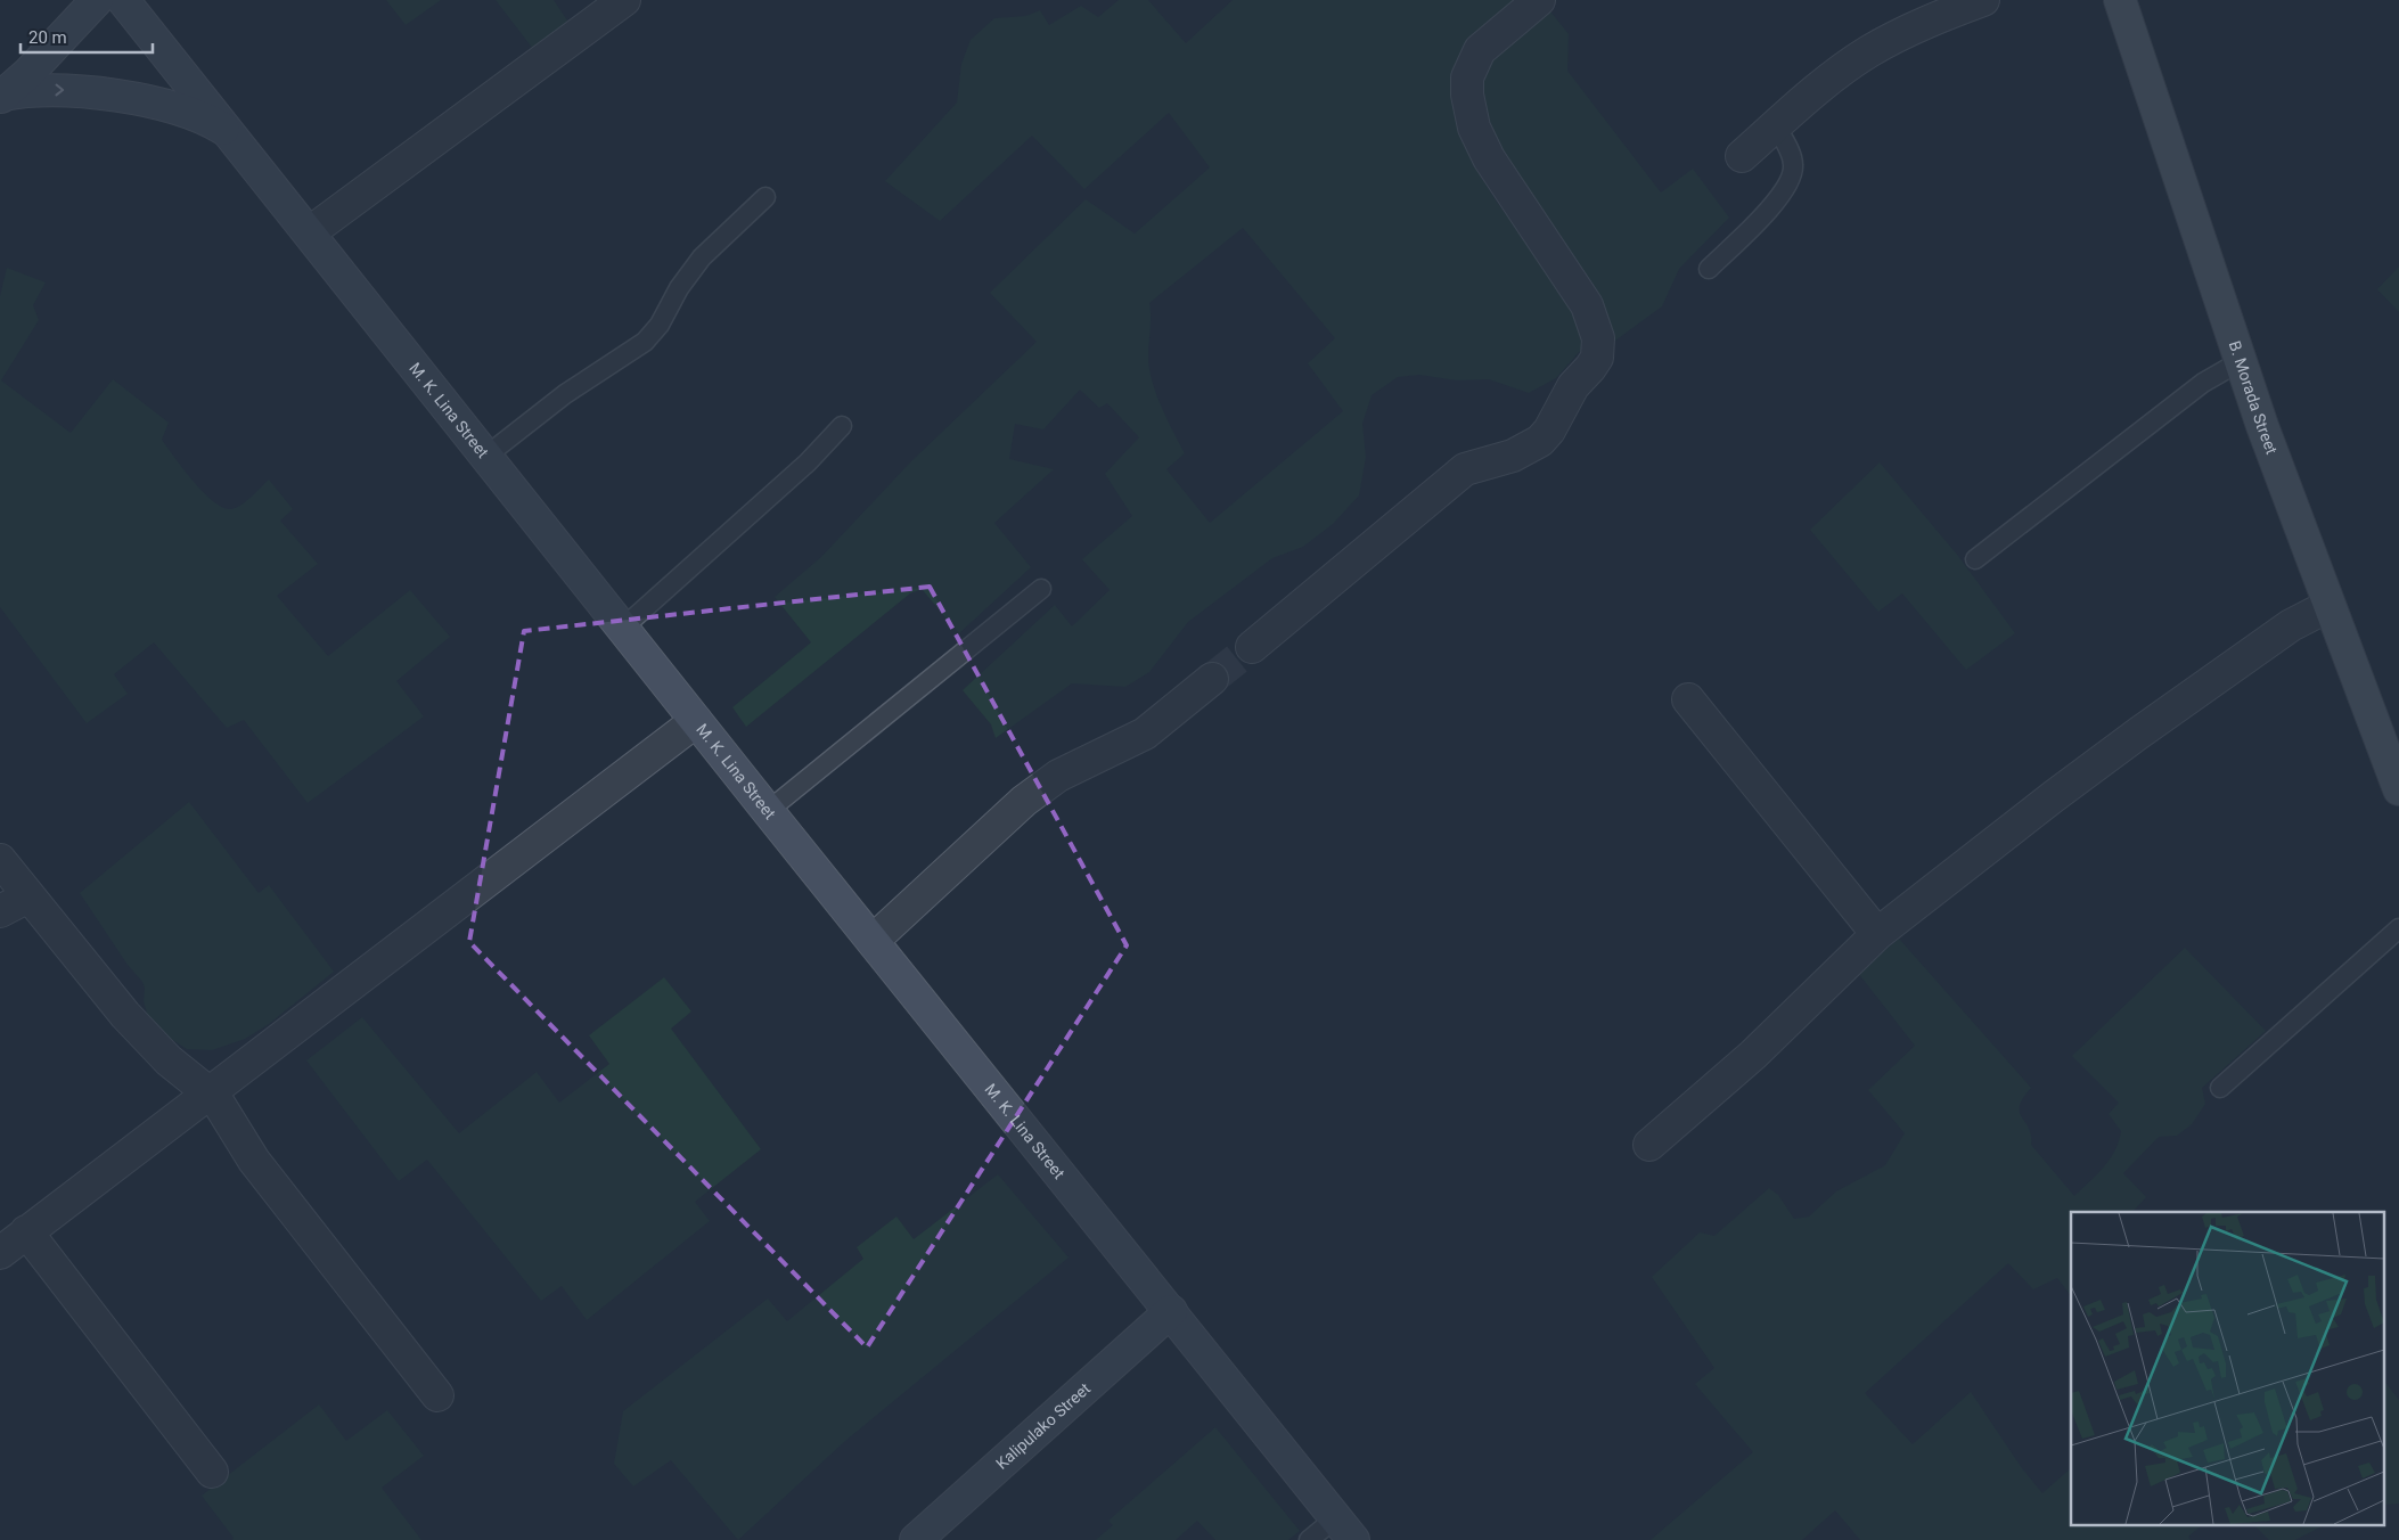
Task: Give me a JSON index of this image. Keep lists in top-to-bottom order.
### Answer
{
  "streets": {
    "main road": ["B. Morada Street", "M. K. Lina Street", "Kalipulako Street"]
  },
  "crossings": [
    ["M. K. Lina Street", "Kalipulako Street"]
  ],
  "scale_bar": "20 m"
}
